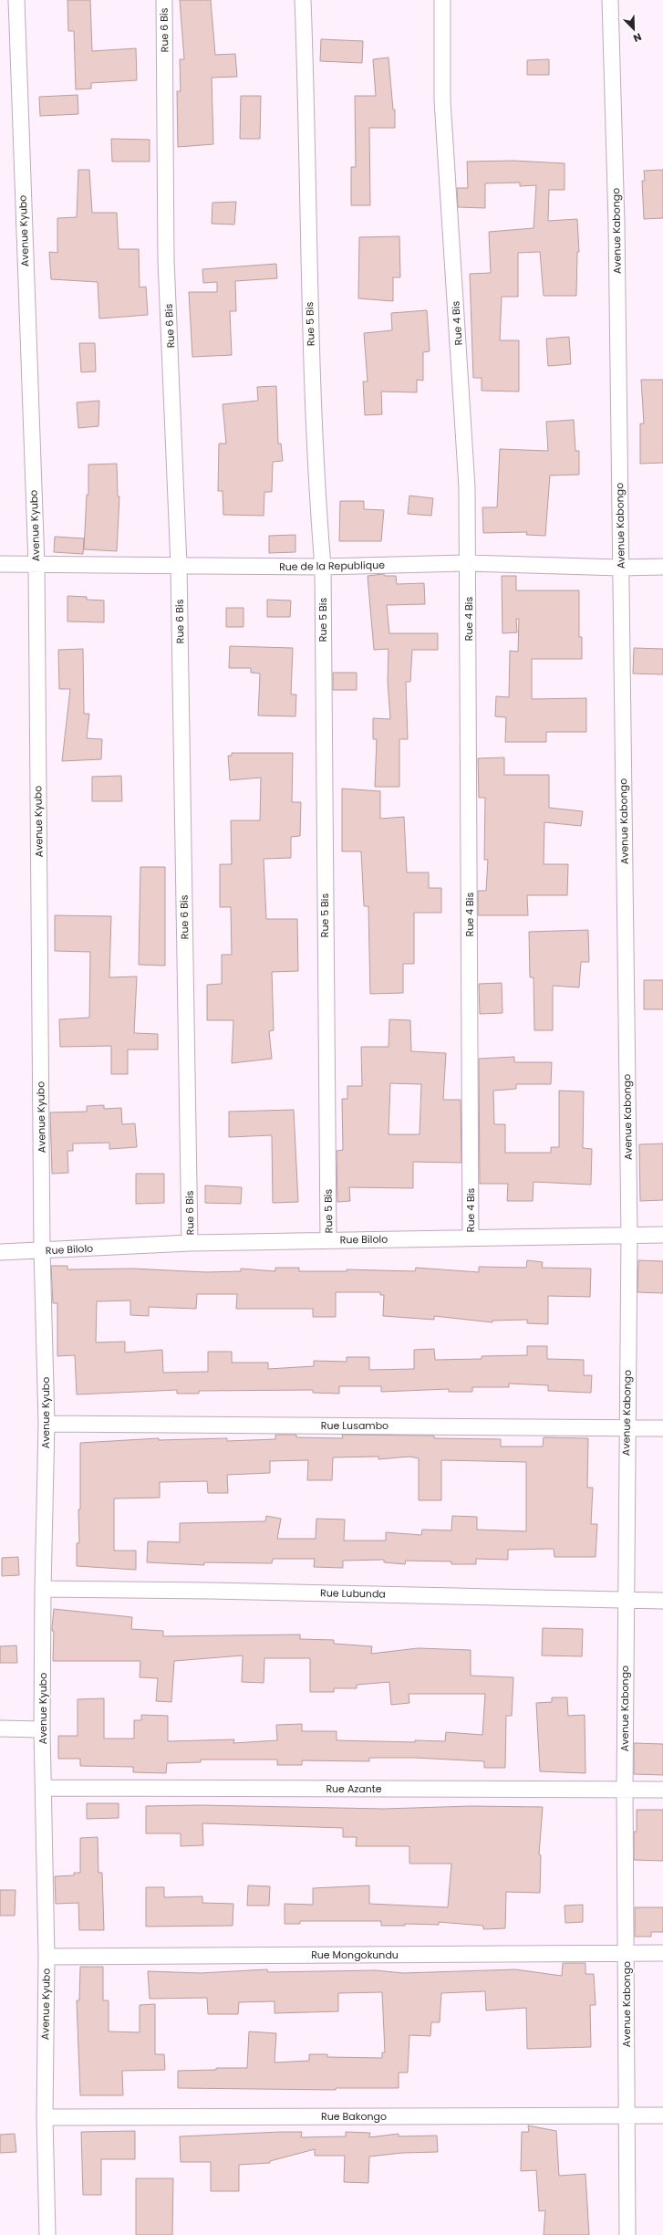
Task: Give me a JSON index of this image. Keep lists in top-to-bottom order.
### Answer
{
  "streets": {
    "street": [
      "Rue 6 Bis",
      "Avenue Kyubo",
      "Avenue Kabongo",
      "Rue 4 Bis",
      "Rue 5 Bis",
      "Rue de la Republique",
      "Rue Bilolo",
      "Rue Lusambo",
      "Rue Lubunda",
      "Rue Azante",
      "Rue Mongokundu",
      "Rue Bakongo"
    ]
  },
  "crossings": [
    ["Rue 6 Bis", "Rue de la Republique"],
    ["Rue 6 Bis", "Rue Bilolo"],
    ["Avenue Kyubo", "Rue de la Republique"],
    ["Avenue Kyubo", "Rue Bilolo"],
    ["Avenue Kyubo", "Rue Lusambo"],
    ["Avenue Kyubo", "Rue Lubunda"],
    ["Avenue Kyubo", "Rue Azante"],
    ["Avenue Kyubo", "Rue Mongokundu"],
    ["Avenue Kyubo", "Rue Bakongo"],
    ["Avenue Kabongo", "Rue de la Republique"],
    ["Avenue Kabongo", "Rue Bilolo"],
    ["Avenue Kabongo", "Rue Lusambo"],
    ["Avenue Kabongo", "Rue Lubunda"],
    ["Avenue Kabongo", "Rue Azante"],
    ["Avenue Kabongo", "Rue Mongokundu"],
    ["Avenue Kabongo", "Rue Bakongo"],
    ["Rue 4 Bis", "Rue de la Republique"],
    ["Rue 4 Bis", "Rue Bilolo"],
    ["Rue 5 Bis", "Rue de la Republique"],
    ["Rue 5 Bis", "Rue Bilolo"]
  ],
  "north": "bottom right"
}
